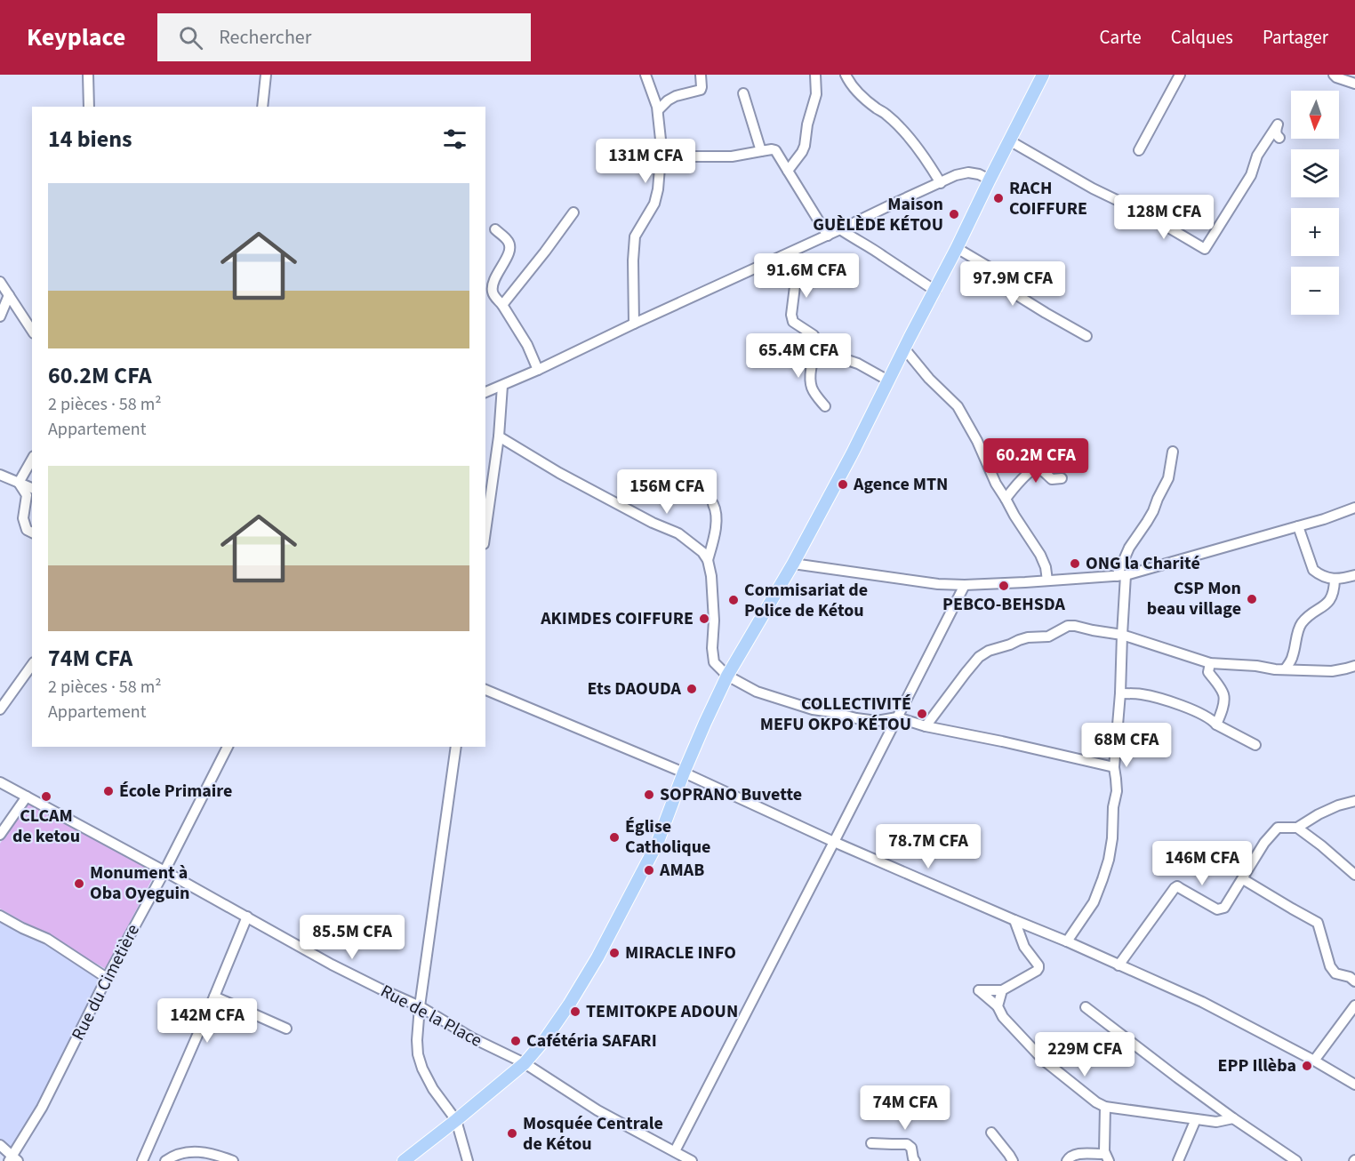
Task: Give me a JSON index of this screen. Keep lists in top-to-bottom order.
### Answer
{
  "streets": {
    "street": ["Rue du Cimetière", "Rue de la Place"]
  },
  "crossings": [
    ["Rue du Cimetière", "Rue de la Place"]
  ],
  "places": [
    "RACH COIFFURE",
    "Maison GUÈLÈDE KÉTOU",
    "Agence MTN",
    "ONG la Charité",
    "PEBCO-BEHSDA",
    "CSP Mon beau village",
    "Commisariat de Police de Kétou",
    "AKIMDES COIFFURE",
    "Ets DAOUDA",
    "COLLECTIVITÉ MEFU OKPO KÉTOU",
    "École Primaire",
    "SOPRANO Buvette",
    "CLCAM de ketou",
    "Église Catholique",
    "AMAB",
    "Monument à Oba Oyeguin",
    "MIRACLE INFO",
    "TEMITOKPE ADOUN",
    "Cafétéria SAFARI",
    "EPP Illèba",
    "Mosquée Centrale de Kétou"
  ],
  "north": "bottom",
  "page": {
    "header": "Keyplace",
    "search": "Rechercher",
    "nav": ["Carte", "Calques", "Partager"],
    "map_buttons": ["+", "−"],
    "heading": "14 biens",
    "price": [
      "131M CFA",
      "128M CFA",
      "91.6M CFA",
      "97.9M CFA",
      "65.4M CFA",
      "60.2M CFA",
      "156M CFA",
      "68M CFA",
      "78.7M CFA",
      "146M CFA",
      "85.5M CFA",
      "142M CFA",
      "229M CFA",
      "74M CFA"
    ],
    "list": [
      {
        "name": "60.2M CFA",
        "note": "2 pièces · 58 m² · Appartement"
      },
      {
        "name": "74M CFA",
        "note": "2 pièces · 58 m² · Appartement"
      }
    ]
  }
}
